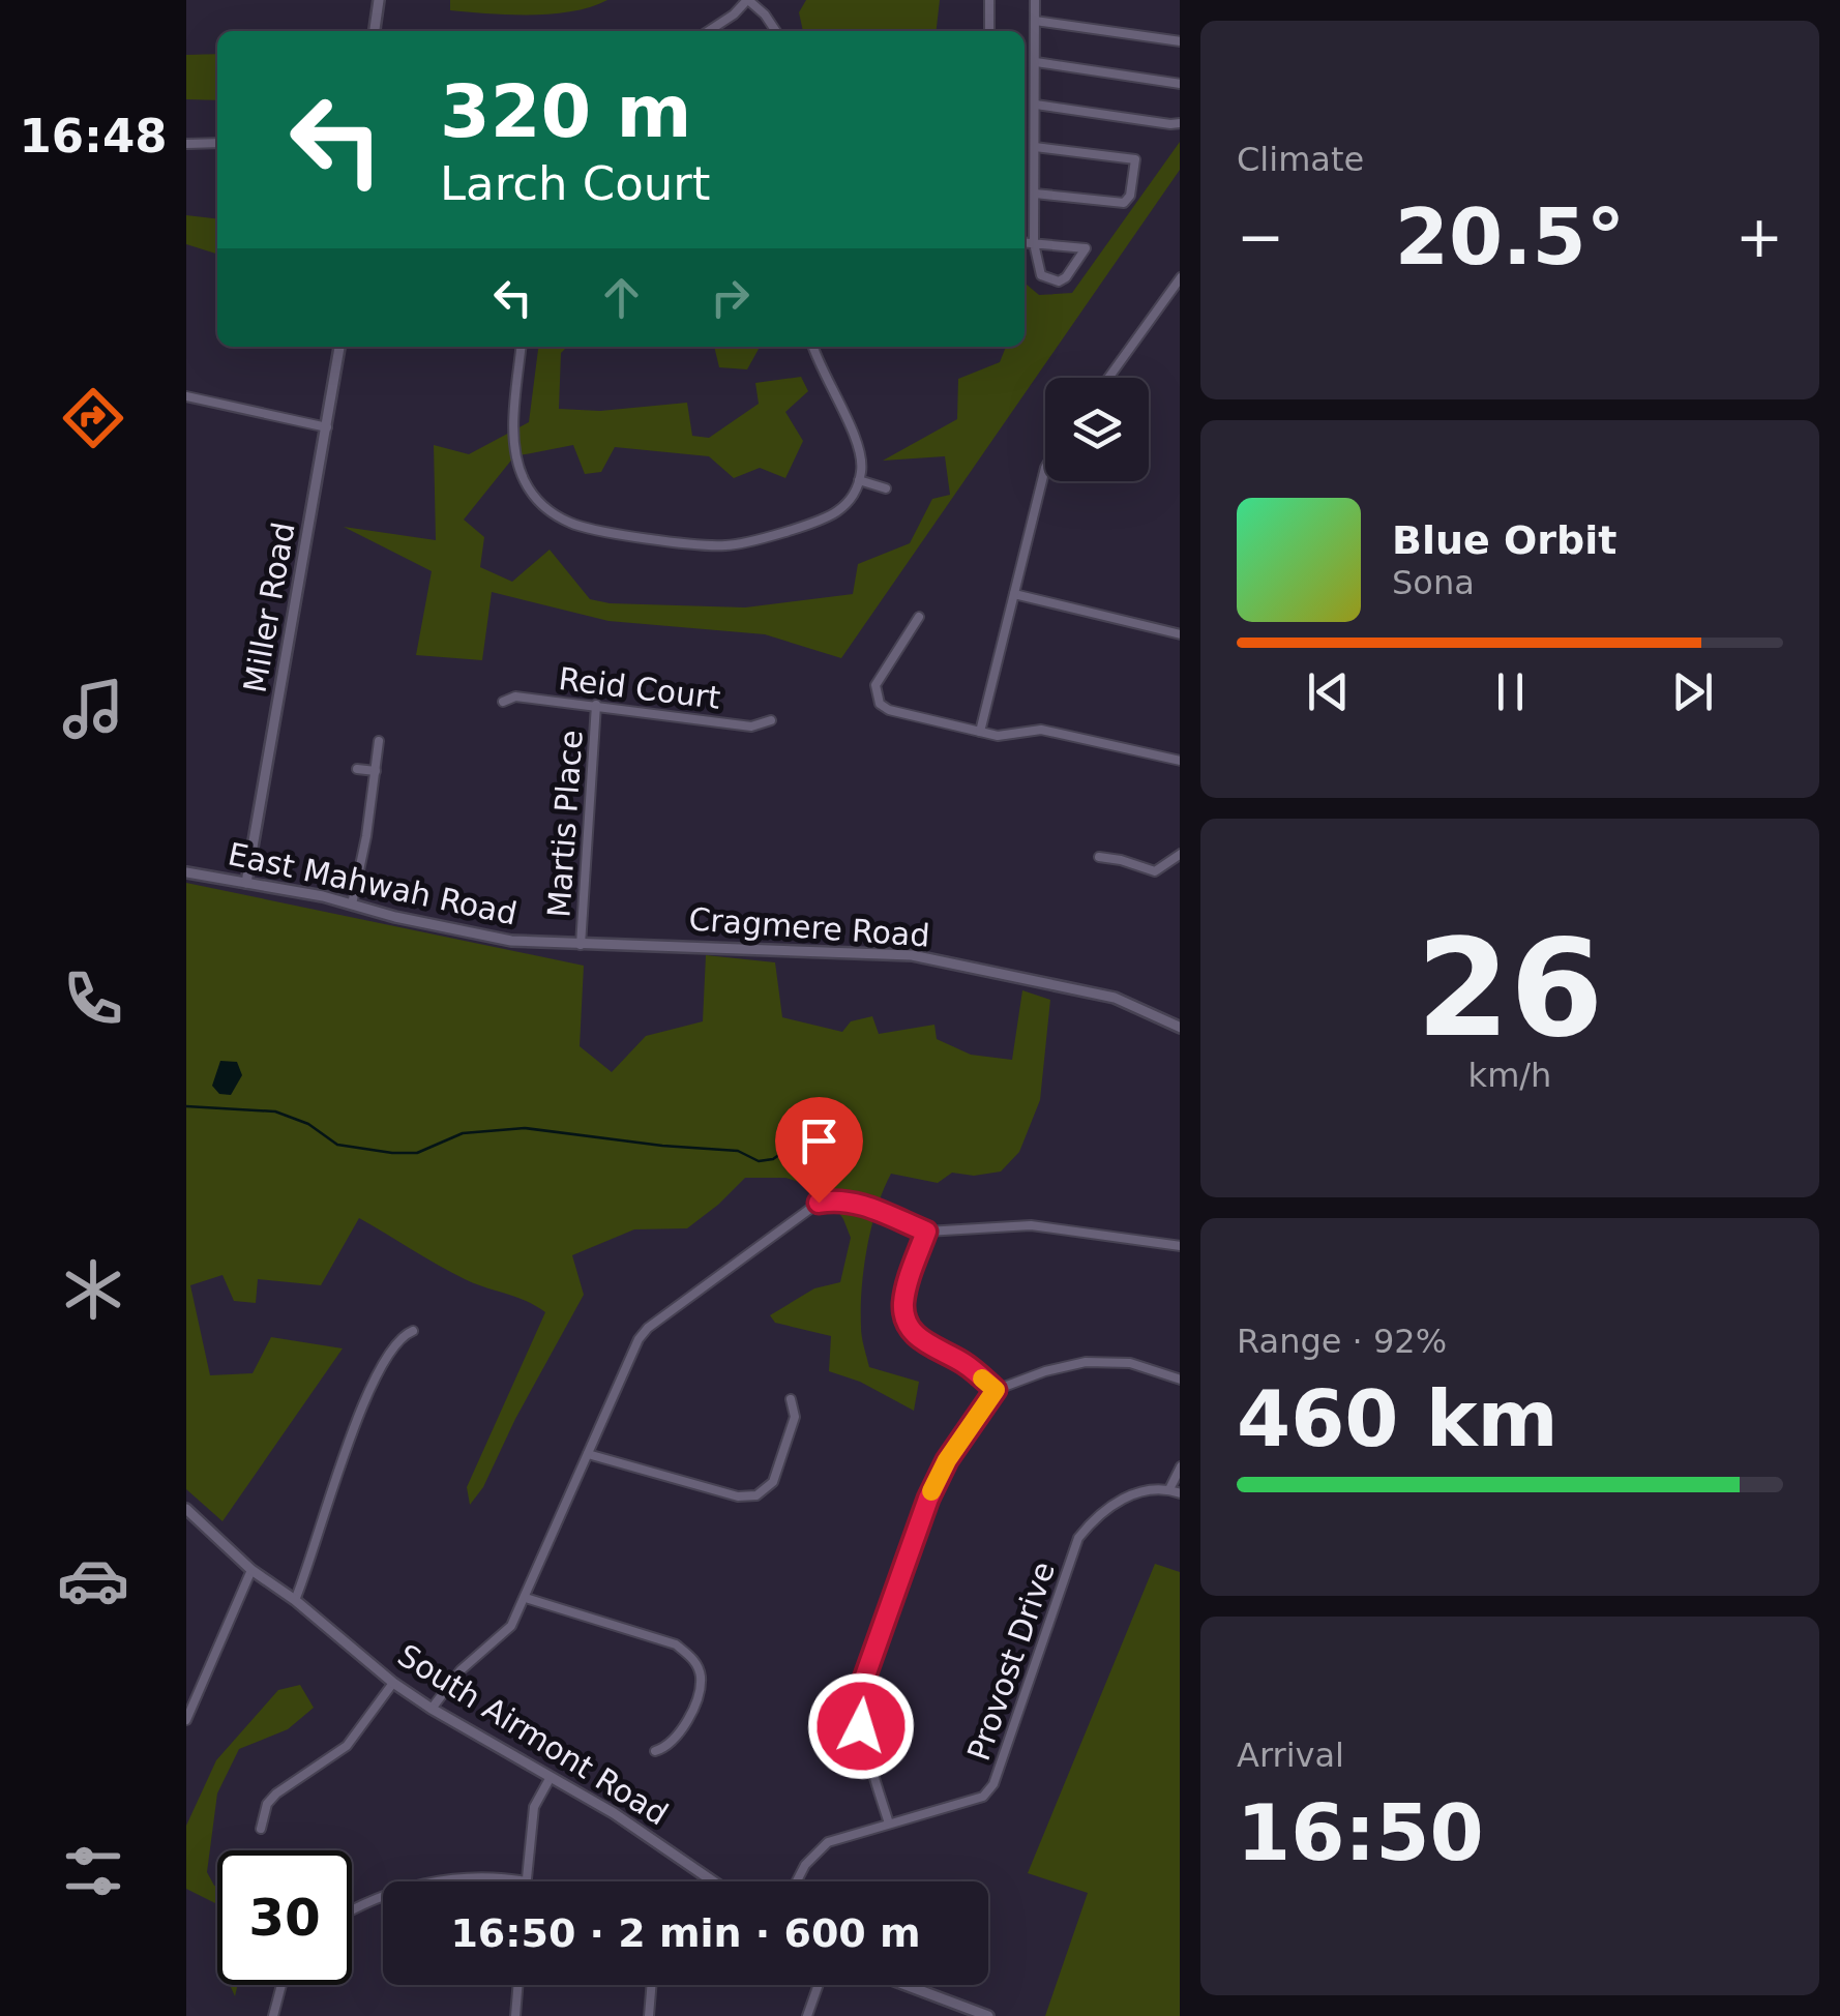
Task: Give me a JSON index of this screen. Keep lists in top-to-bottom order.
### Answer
{
  "streets": {
    "street": [
      "Miller Road",
      "Reid Court",
      "Martis Place",
      "East Mahwah Road",
      "Cragmere Road",
      "Provost Drive",
      "South Airmont Road"
    ]
  },
  "crossings": [
    ["Miller Road", "East Mahwah Road"],
    ["Reid Court", "Martis Place"],
    ["Martis Place", "East Mahwah Road"],
    ["East Mahwah Road", "Cragmere Road"]
  ],
  "page": {
    "tabs": "16:48",
    "tile": [
      "Climate",
      ["26", "km/h"],
      ["Range · 92%", "460 km"],
      ["Arrival", "16:50"]
    ],
    "turn": ["320 m", "Larch Court"],
    "heat": ["−", "20.5°", "+"],
    "song": ["Blue Orbit", "Sona"],
    "limit": "30",
    "trip": "16:50 · 2 min · 600 m"
  }
}
